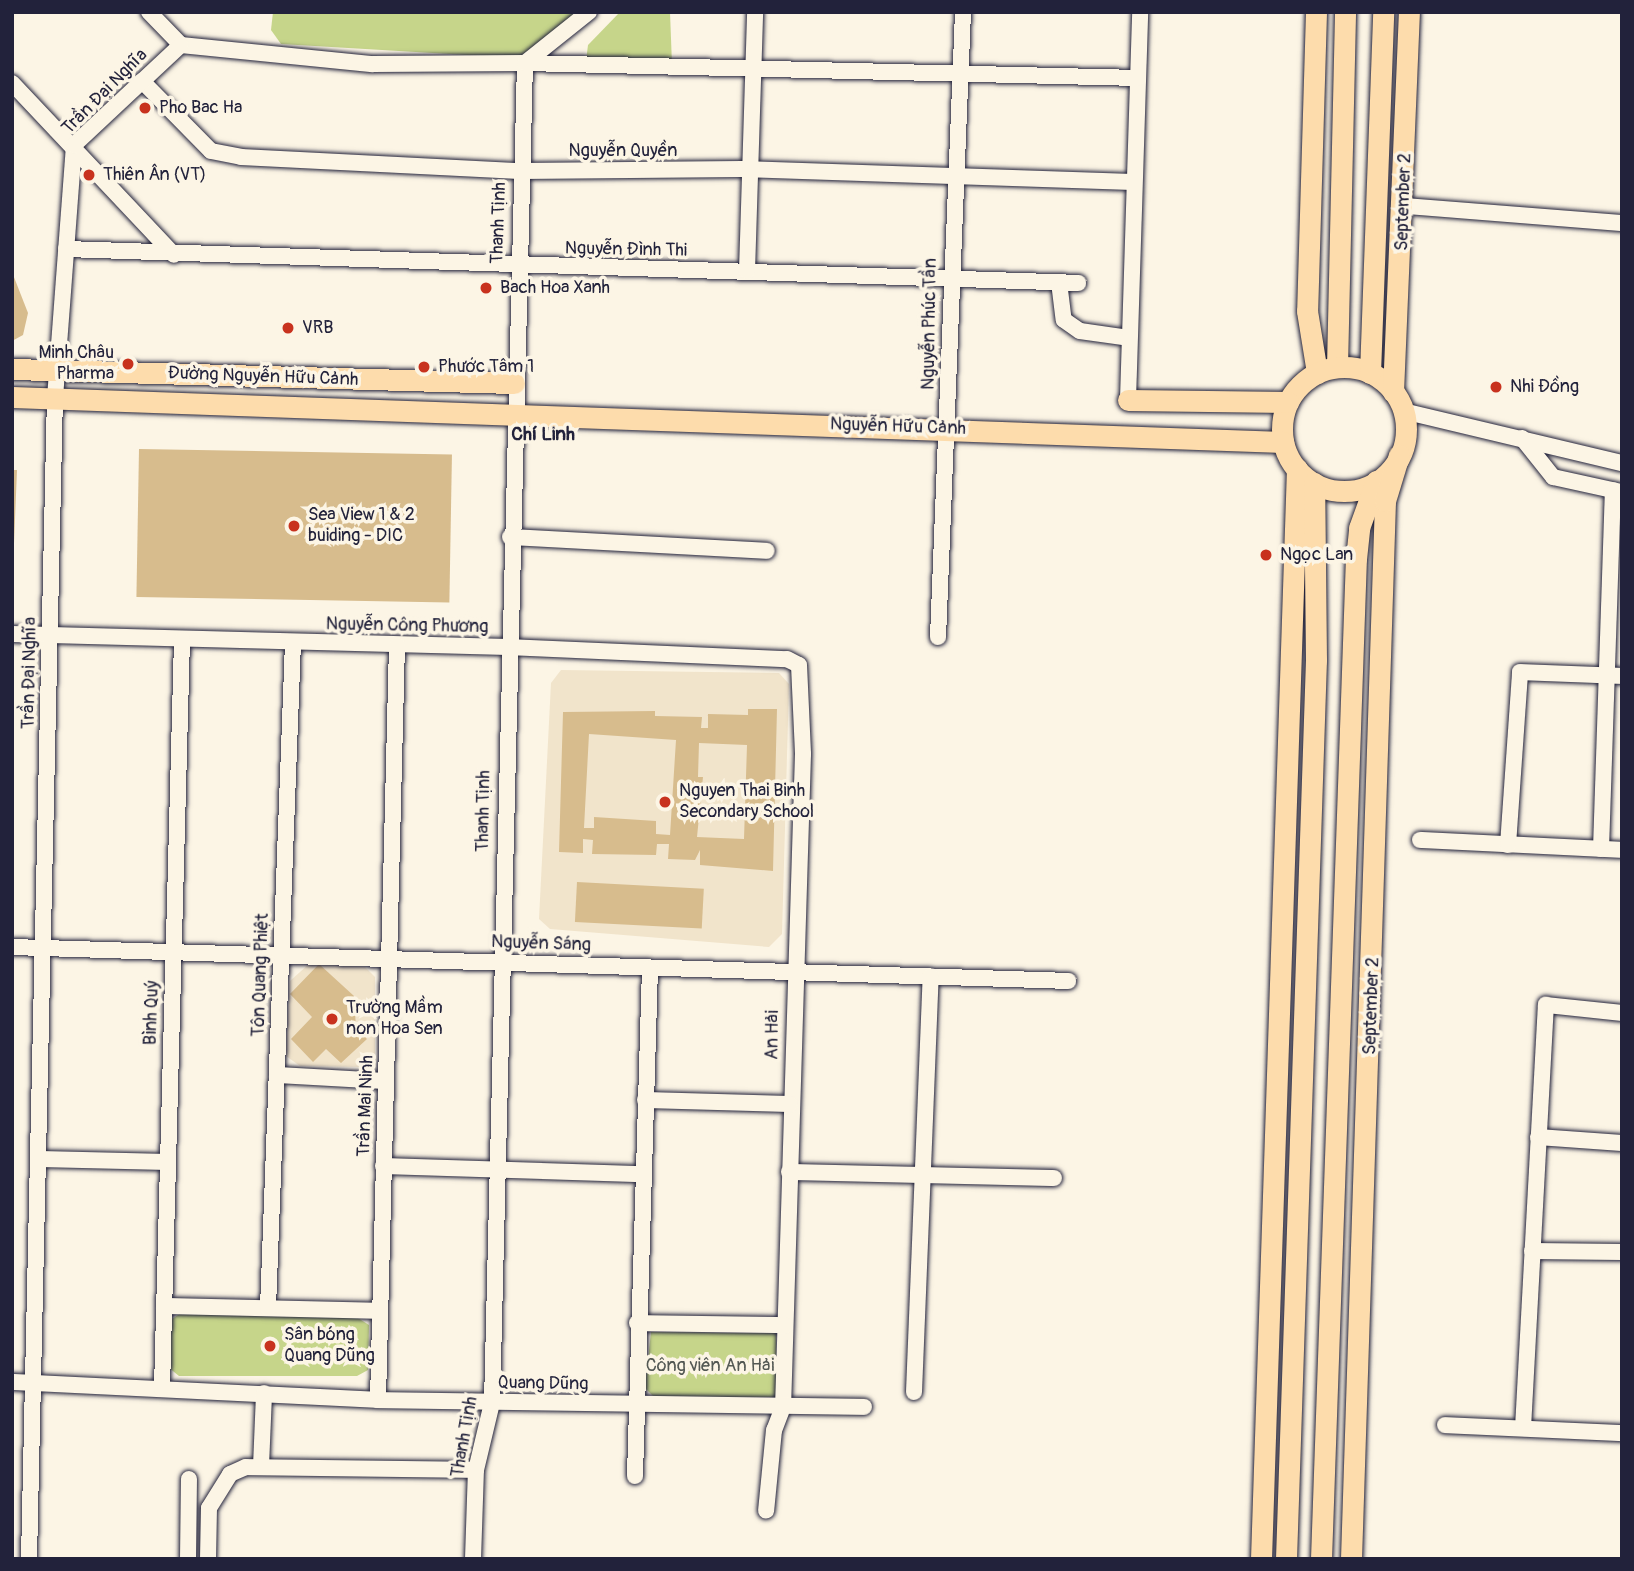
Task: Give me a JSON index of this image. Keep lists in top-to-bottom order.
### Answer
{
  "streets": {
    "main road": ["September 2", "Đường Nguyễn Hữu Cảnh", "Nguyễn Hữu Cảnh"],
    "street": [
      "Trần Đại Nghĩa",
      "Nguyễn Quyền",
      "Thanh Tịnh",
      "Nguyễn Đình Thi",
      "Nguyễn Phúc Tần",
      "Nguyễn Công Phương",
      "Nguyễn Sáng",
      "Tôn Quang Phiệt",
      "Bình Quý",
      "An Hải",
      "Trần Mai Ninh",
      "Quang Dũng"
    ]
  },
  "crossings": [
    ["Trần Đại Nghĩa", "Nguyễn Quyền"],
    ["Trần Đại Nghĩa", "Nguyễn Đình Thi"],
    ["Trần Đại Nghĩa", "Đường Nguyễn Hữu Cảnh"],
    ["Trần Đại Nghĩa", "Nguyễn Công Phương"],
    ["Trần Đại Nghĩa", "Nguyễn Sáng"],
    ["Trần Đại Nghĩa", "Quang Dũng"],
    ["Nguyễn Quyền", "Thanh Tịnh"],
    ["Nguyễn Quyền", "Nguyễn Phúc Tần"],
    ["September 2", "Nguyễn Hữu Cảnh"],
    ["Thanh Tịnh", "Nguyễn Đình Thi"],
    ["Thanh Tịnh", "Đường Nguyễn Hữu Cảnh"],
    ["Thanh Tịnh", "Nguyễn Hữu Cảnh"],
    ["Thanh Tịnh", "Nguyễn Công Phương"],
    ["Thanh Tịnh", "Nguyễn Sáng"],
    ["Thanh Tịnh", "Quang Dũng"],
    ["Nguyễn Đình Thi", "Nguyễn Phúc Tần"],
    ["Nguyễn Phúc Tần", "Nguyễn Hữu Cảnh"],
    ["Đường Nguyễn Hữu Cảnh", "Nguyễn Hữu Cảnh"],
    ["Nguyễn Công Phương", "Tôn Quang Phiệt"],
    ["Nguyễn Công Phương", "Bình Quý"],
    ["Nguyễn Công Phương", "An Hải"],
    ["Nguyễn Công Phương", "Trần Mai Ninh"],
    ["Nguyễn Sáng", "Tôn Quang Phiệt"],
    ["Nguyễn Sáng", "Bình Quý"],
    ["Nguyễn Sáng", "An Hải"],
    ["Nguyễn Sáng", "Trần Mai Ninh"],
    ["Bình Quý", "Quang Dũng"],
    ["An Hải", "Quang Dũng"],
    ["Trần Mai Ninh", "Quang Dũng"]
  ],
  "districts": ["Chí Linh"],
  "parks": ["Công viên An Hải"],
  "places": [
    "Pho Bac Ha",
    "Thiên Ân (VT)",
    "Bach Hoa Xanh",
    "VRB",
    "Minh Châu Pharma",
    "Phước Tâm 1",
    "Nhi Đồng",
    "Sea View 1 & 2 buiding - DIC",
    "Ngọc Lan",
    "Nguyen Thai Binh Secondary School",
    "Trường Mầm non Hoa Sen",
    "Sân bóng Quang Dũng"
  ]
}
